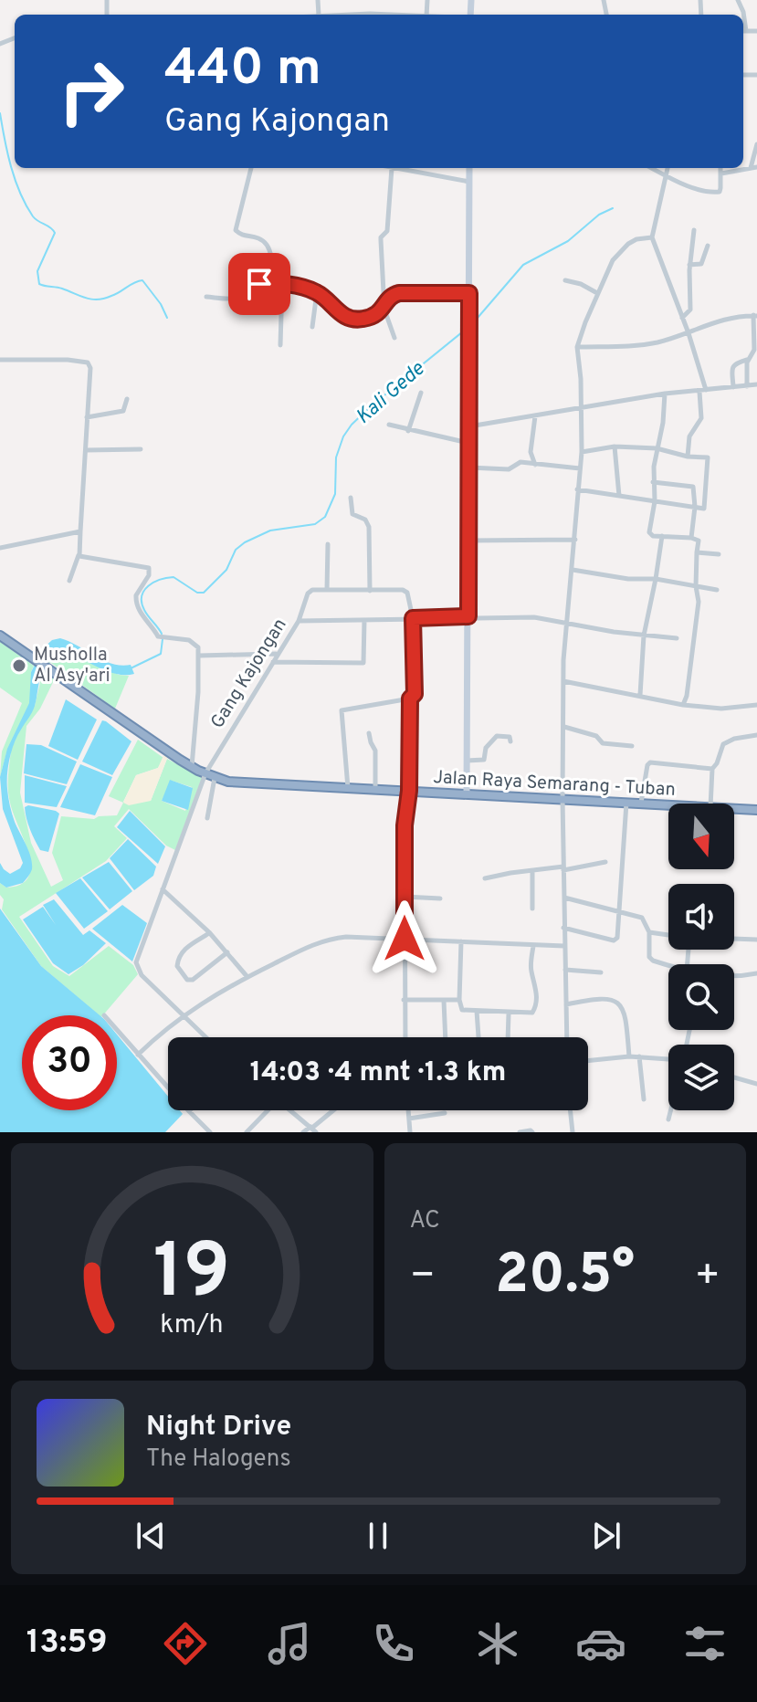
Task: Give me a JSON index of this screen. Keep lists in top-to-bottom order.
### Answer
{
  "streets": {
    "highway": ["Jalan Raya Semarang - Tuban"],
    "street": ["Gang Kajongan"]
  },
  "crossings": [
    ["Gang Kajongan", "Jalan Raya Semarang - Tuban"]
  ],
  "water": ["Kali Gede"],
  "places": ["Musholla Al Asy'ari"],
  "north": "bottom",
  "page": {
    "turn": ["440 m", "Gang Kajongan"],
    "limit": "30",
    "trip": "14:03 · 4 mnt · 1.3 km",
    "tile": "AC",
    "heat": ["−", "20.5°", "+"],
    "song": ["Night Drive", "The Halogens"],
    "tabs": "13:59",
    "gauge": ["19", "km/h"]
  }
}
